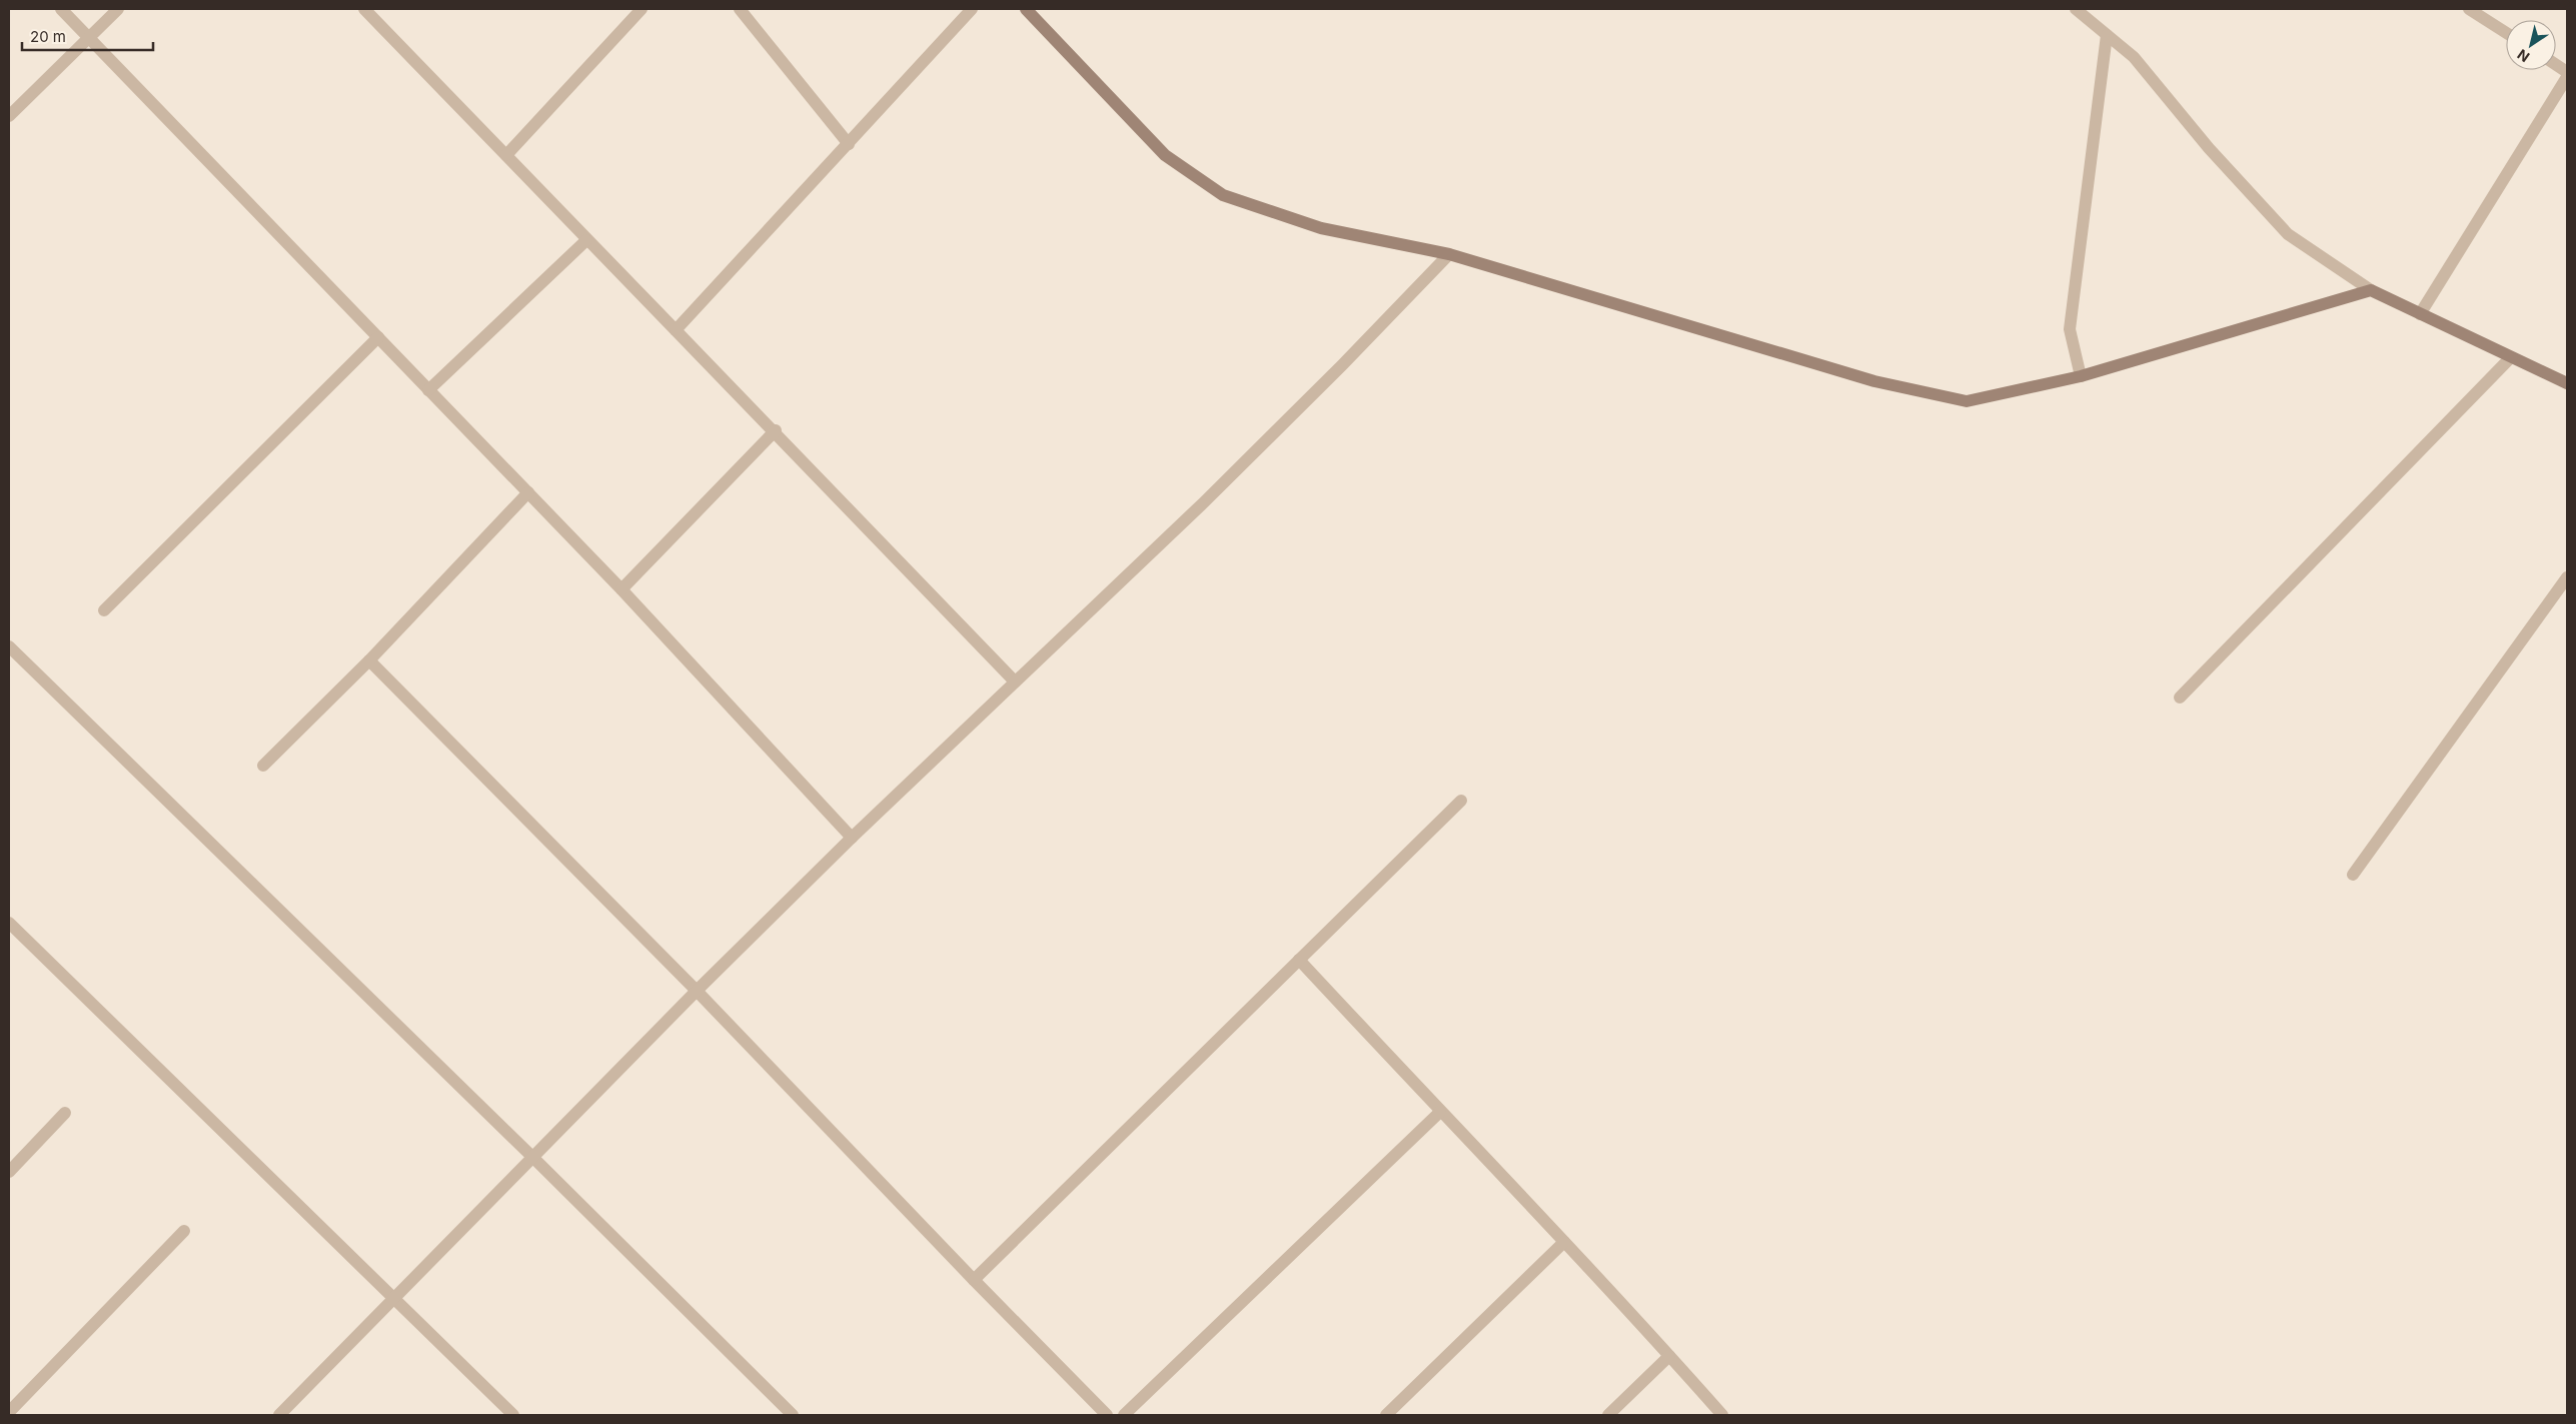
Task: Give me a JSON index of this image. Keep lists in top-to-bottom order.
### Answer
{
  "scale_bar": "20 m",
  "north": "bottom left"
}
